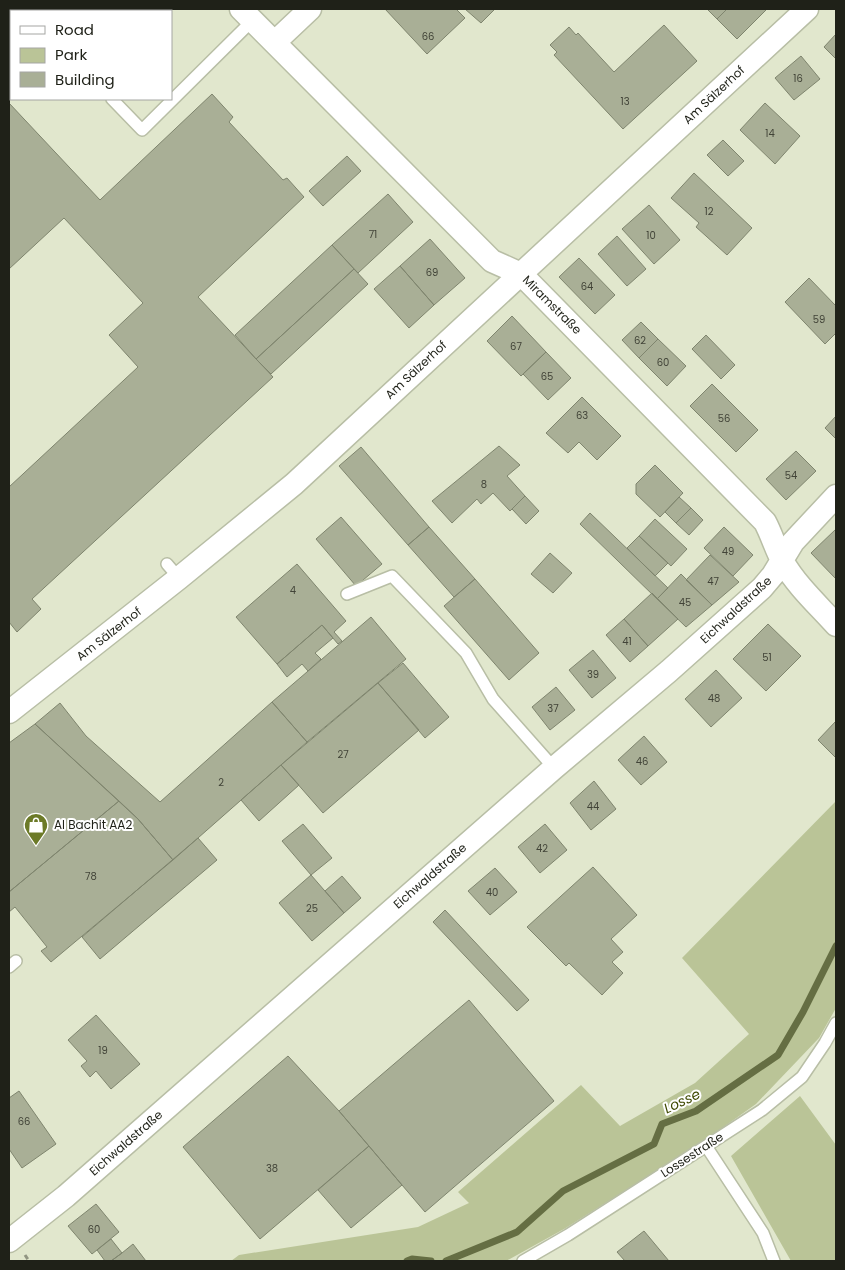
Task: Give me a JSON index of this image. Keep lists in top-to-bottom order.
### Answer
{
  "streets": {
    "street": ["Am Sälzerhof", "Miramstraße", "Eichwaldstraße"],
    "lane": ["Lossestraße"]
  },
  "crossings": [
    ["Am Sälzerhof", "Miramstraße"],
    ["Miramstraße", "Eichwaldstraße"]
  ],
  "water": ["Losse"],
  "places": {
    "shop": ["Al Bachit AA2"]
  },
  "house_numbers": [
    "66",
    "16",
    "13",
    "14",
    "12",
    "71",
    "10",
    "69",
    "64",
    "59",
    "62",
    "67",
    "60",
    "65",
    "63",
    "56",
    "54",
    "8",
    "49",
    "47",
    "4",
    "45",
    "41",
    "51",
    "39",
    "48",
    "37",
    "27",
    "46",
    "2",
    "44",
    "42",
    "78",
    "40",
    "25",
    "19",
    "66",
    "38",
    "60"
  ],
  "legend": ["Road", "Park", "Building"]
}
